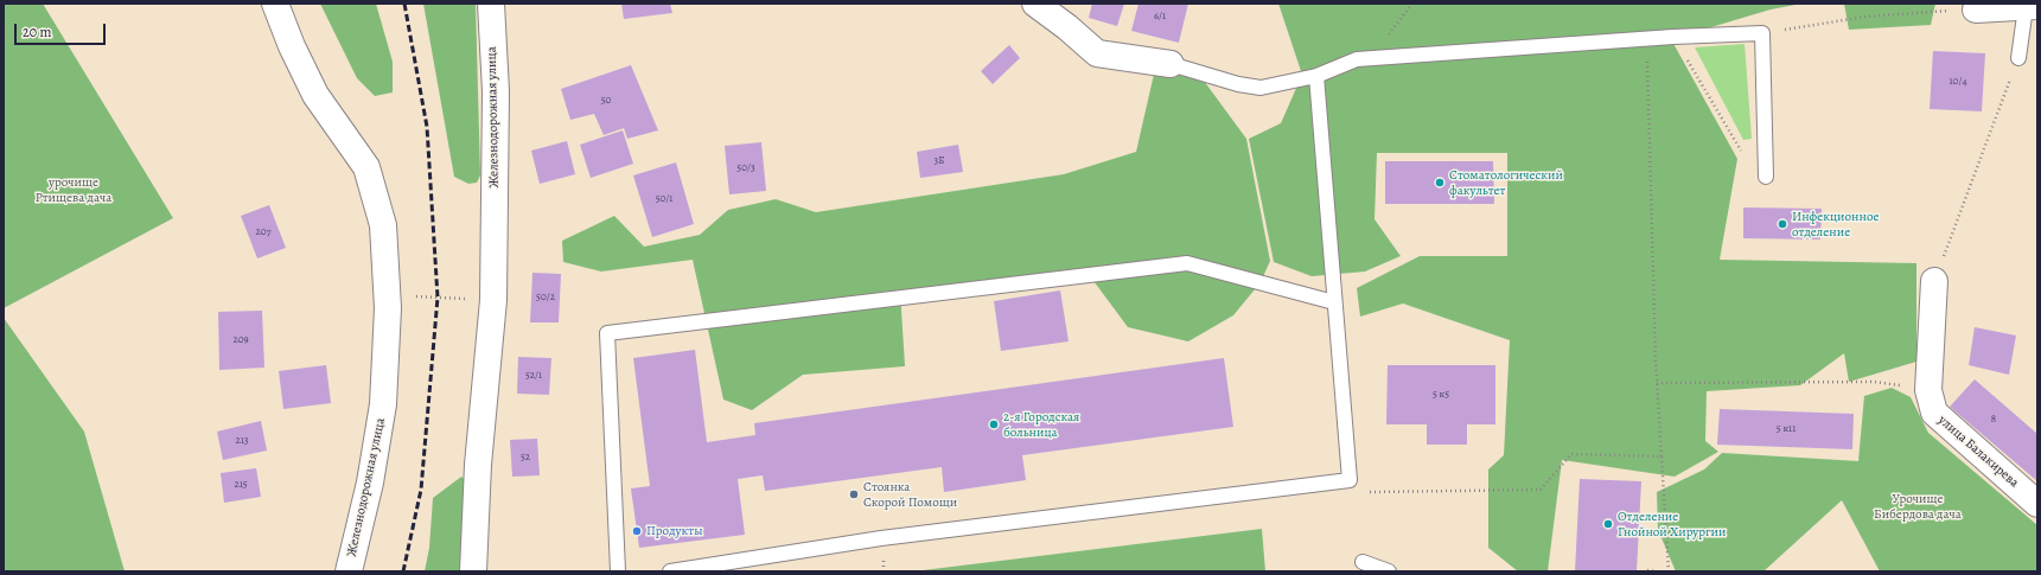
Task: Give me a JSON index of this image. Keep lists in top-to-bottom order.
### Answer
{
  "streets": {
    "street": ["Железнодорожная улица", "улица Балакирева"]
  },
  "parks": ["урочище Ртищева дача", "Урочище Бибердова дача"],
  "places": [
    "Стоматологический факультет",
    "Инфекционное отделение",
    "2-я Городская больница",
    "Стоянка Скорой Помощи",
    "Отделение Гнойной Хирургии",
    "Продукты"
  ],
  "house_numbers": [
    "6/1",
    "10/4",
    "50",
    "3Б",
    "50/3",
    "50/1",
    "207",
    "50/2",
    "209",
    "52/1",
    "5 к5",
    "8",
    "5 к11",
    "213",
    "52",
    "215"
  ],
  "scale_bar": "20 m"
}
